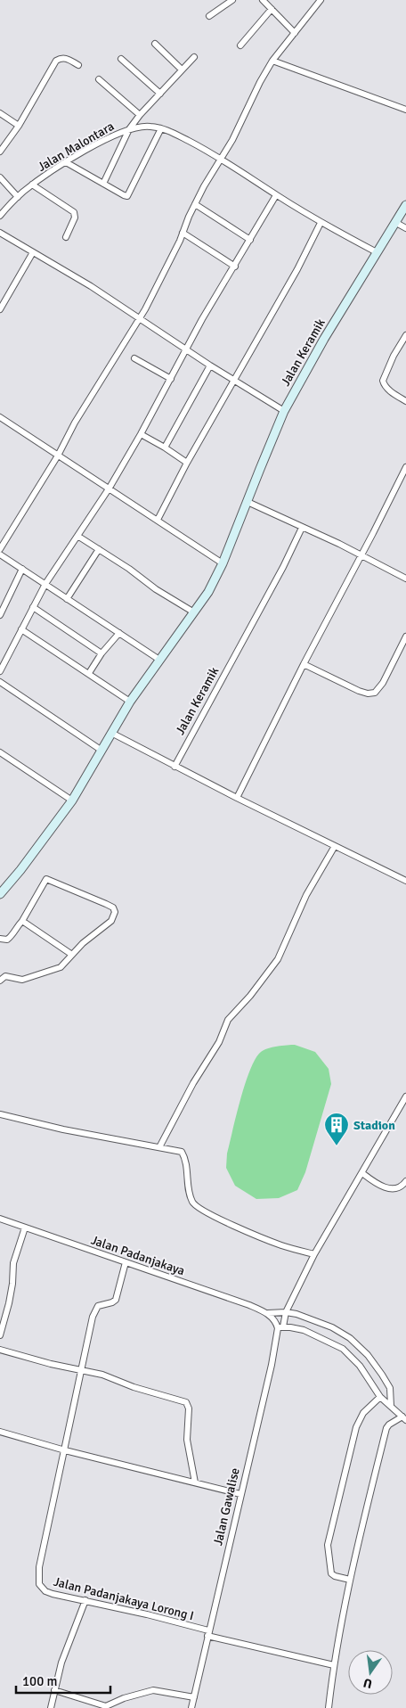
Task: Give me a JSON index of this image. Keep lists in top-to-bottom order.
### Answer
{
  "streets": {
    "street": [
      "Jalan Malontara",
      "Jalan Keramik",
      "Jalan Padanjakaya",
      "Jalan Gawalise",
      "Jalan Padanjakaya Lorong I"
    ]
  },
  "crossings": [
    ["Jalan Malontara", "Jalan Keramik"],
    ["Jalan Padanjakaya", "Jalan Padanjakaya Lorong I"],
    ["Jalan Gawalise", "Jalan Padanjakaya Lorong I"]
  ],
  "places": {
    "building": ["Stadion"]
  },
  "scale_bar": "100 m",
  "north": "bottom"
}
